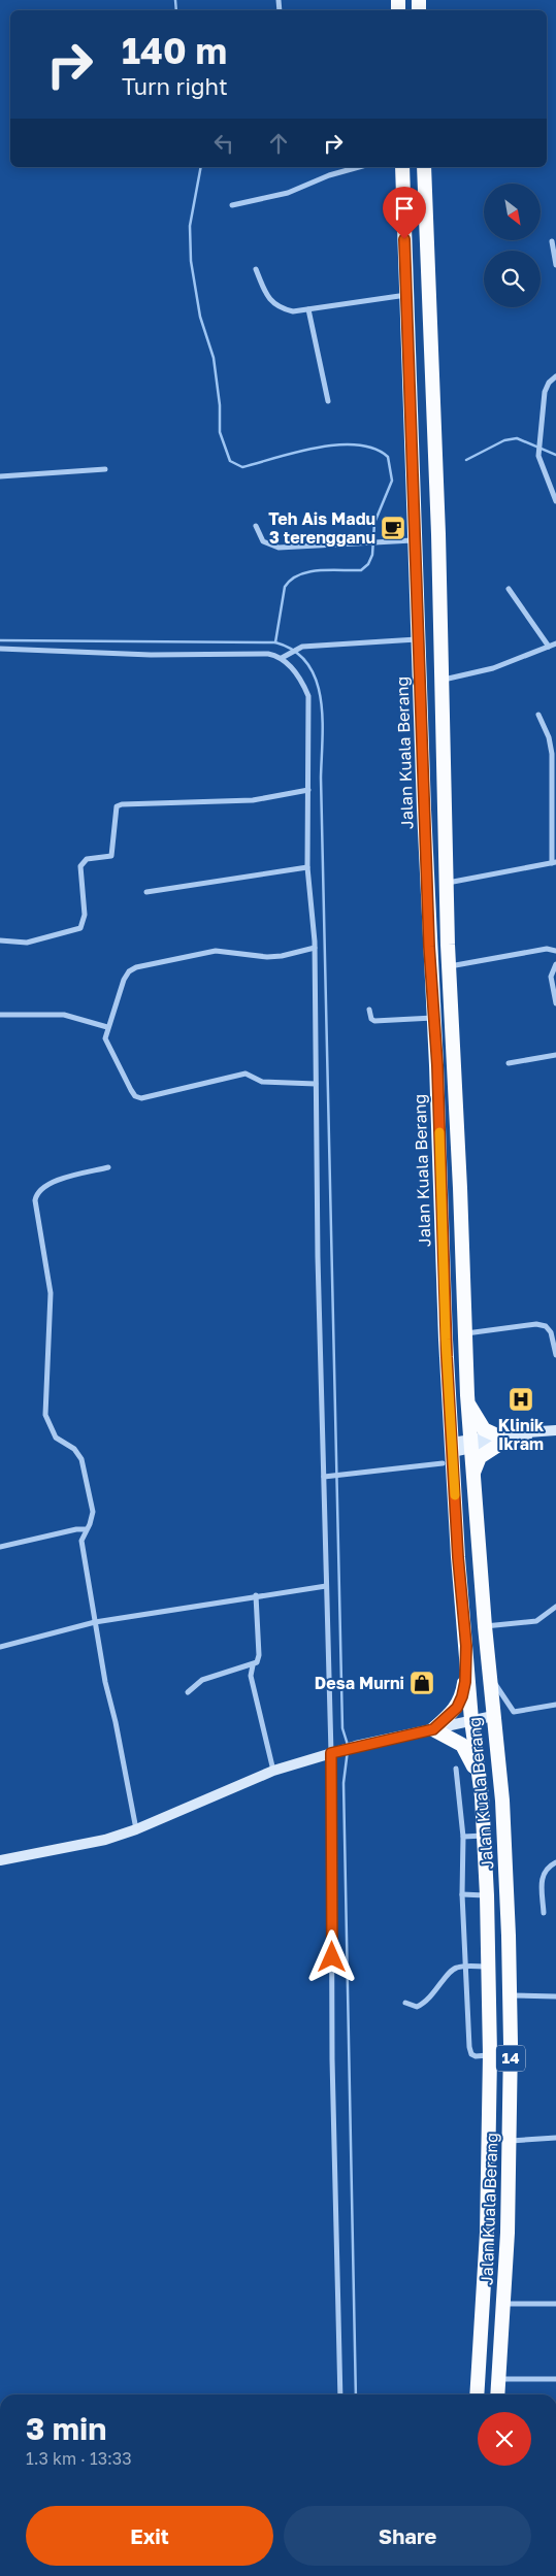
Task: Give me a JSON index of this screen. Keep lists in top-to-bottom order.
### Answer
{
  "streets": {
    "highway": ["Jalan Kuala Berang", "14"]
  },
  "places": {
    "cafe": ["Teh Ais Madu 3 terengganu"],
    "hospital": ["Klinik Ikram"],
    "shop": ["Desa Murni"]
  },
  "north": "bottom right",
  "page": {
    "turn": ["140 m", "Turn right"],
    "heading": ["3 min", "1.3 km · 13:33"],
    "buttons": ["Exit", "Share"]
  }
}
